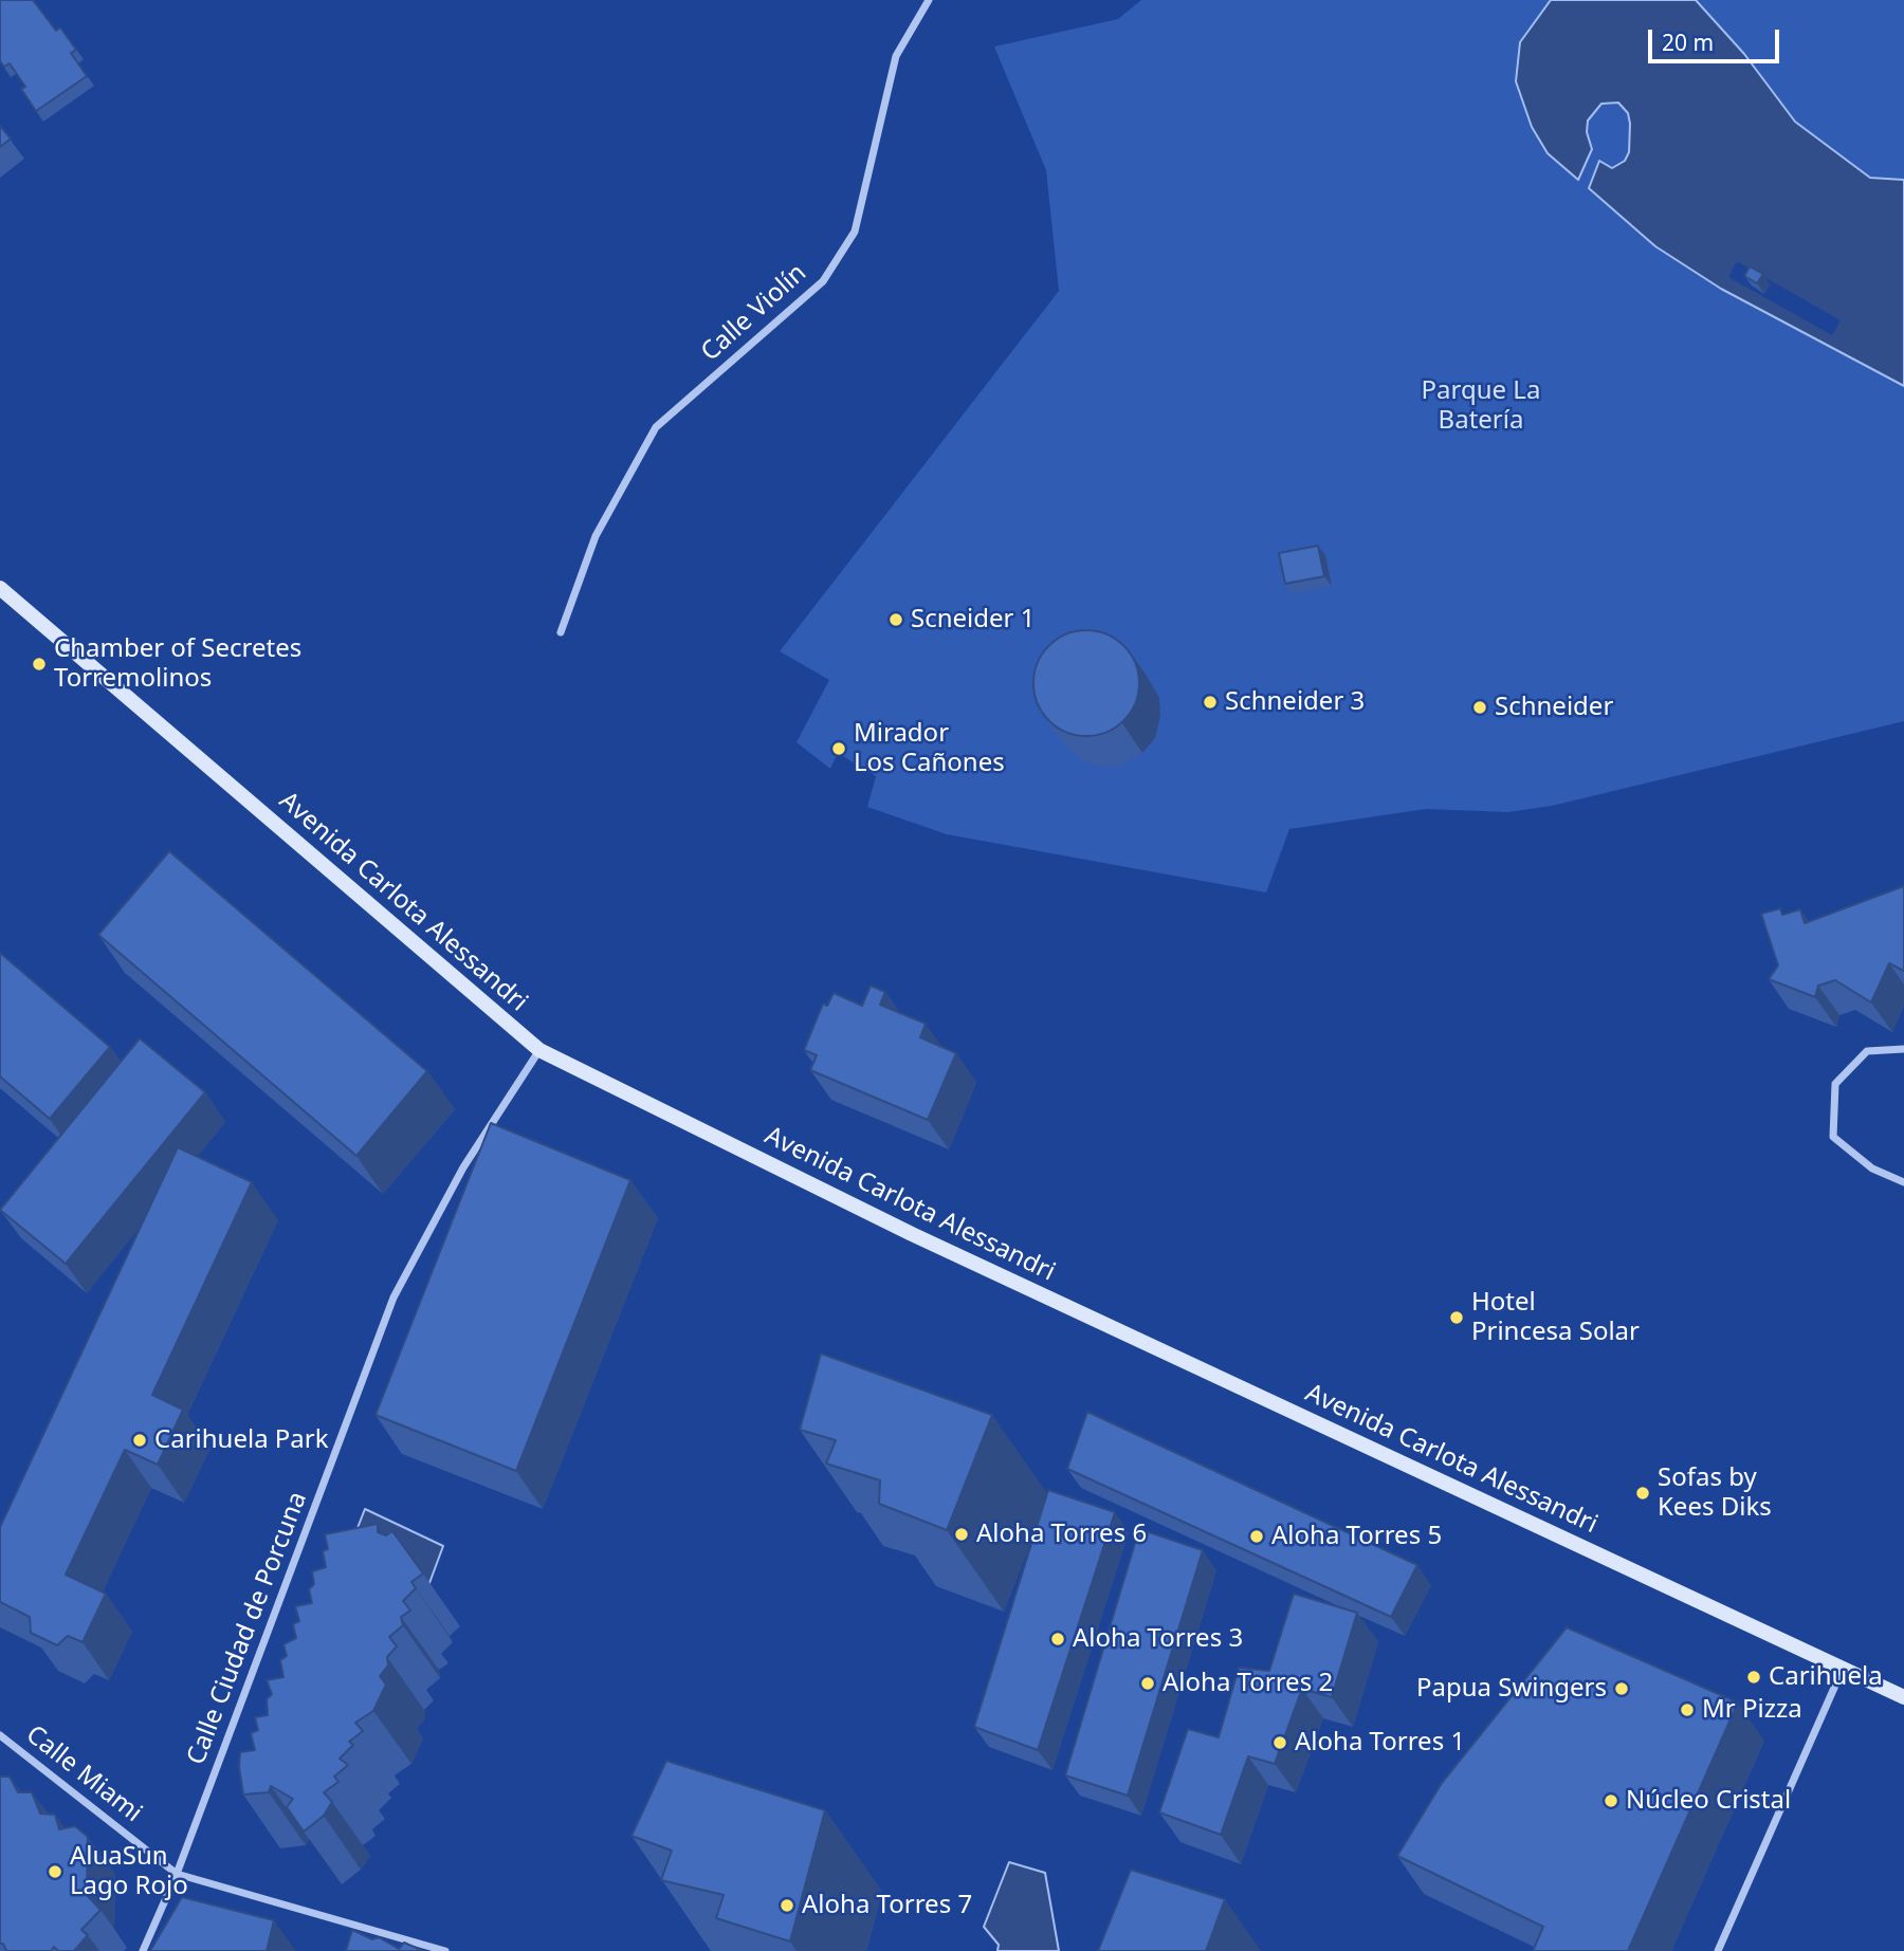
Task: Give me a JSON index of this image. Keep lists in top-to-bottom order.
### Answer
{
  "streets": {
    "main road": ["Avenida Carlota Alessandri"],
    "street": ["Calle Violín", "Calle Ciudad de Porcuna", "Calle Miami"]
  },
  "crossings": [
    ["Avenida Carlota Alessandri", "Calle Ciudad de Porcuna"],
    ["Calle Ciudad de Porcuna", "Calle Miami"]
  ],
  "parks": ["Parque La Batería"],
  "places": [
    "Scneider 1",
    "Chamber of Secretes Torremolinos",
    "Schneider 3",
    "Schneider",
    "Mirador Los Cañones",
    "Hotel Princesa Solar",
    "Carihuela Park",
    "Sofas by Kees Diks",
    "Aloha Torres 6",
    "Aloha Torres 5",
    "Aloha Torres 3",
    "Carihuela",
    "Aloha Torres 2",
    "Papua Swingers",
    "Mr Pizza",
    "Aloha Torres 1",
    "Núcleo Cristal",
    "AluaSun Lago Rojo",
    "Aloha Torres 7"
  ],
  "scale_bar": "20 m"
}
